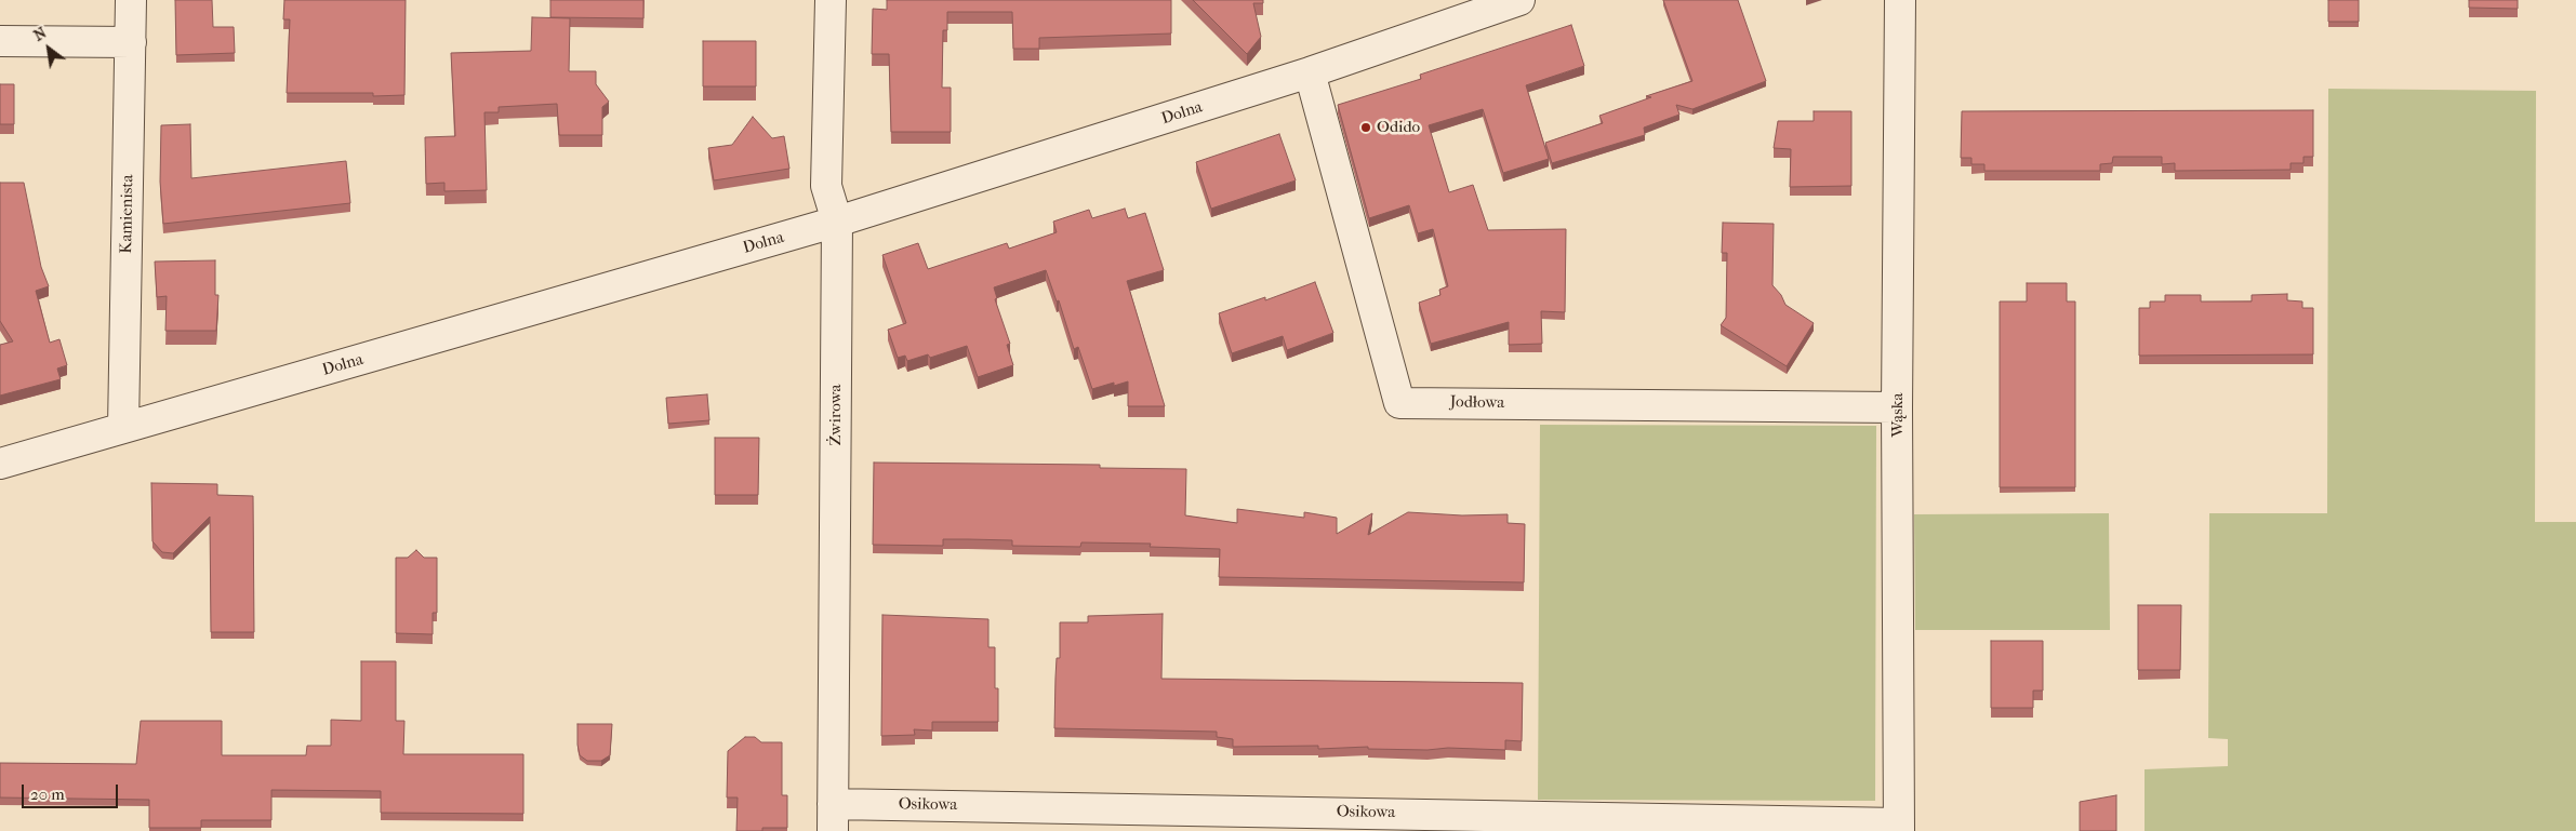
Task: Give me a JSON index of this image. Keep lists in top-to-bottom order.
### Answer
{
  "streets": {
    "street": [
      "Dolna",
      "Kamienista",
      "Jodłowa",
      "Żwirowa",
      "Wąska",
      "Osikowa"
    ]
  },
  "crossings": [
    ["Dolna", "Kamienista"],
    ["Dolna", "Jodłowa"],
    ["Dolna", "Żwirowa"],
    ["Jodłowa", "Wąska"],
    ["Żwirowa", "Osikowa"],
    ["Wąska", "Osikowa"]
  ],
  "places": ["Odido"],
  "scale_bar": "20 m",
  "north": "top left"
}
